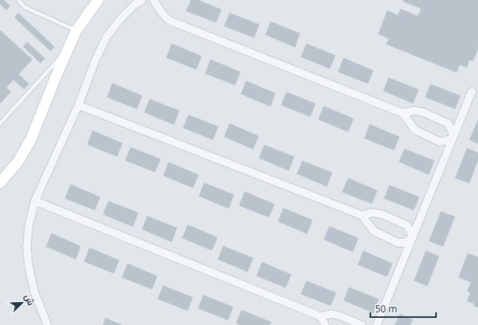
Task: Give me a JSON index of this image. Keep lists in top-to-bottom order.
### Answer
{
  "scale_bar": "50 m",
  "north": "top right"
}
